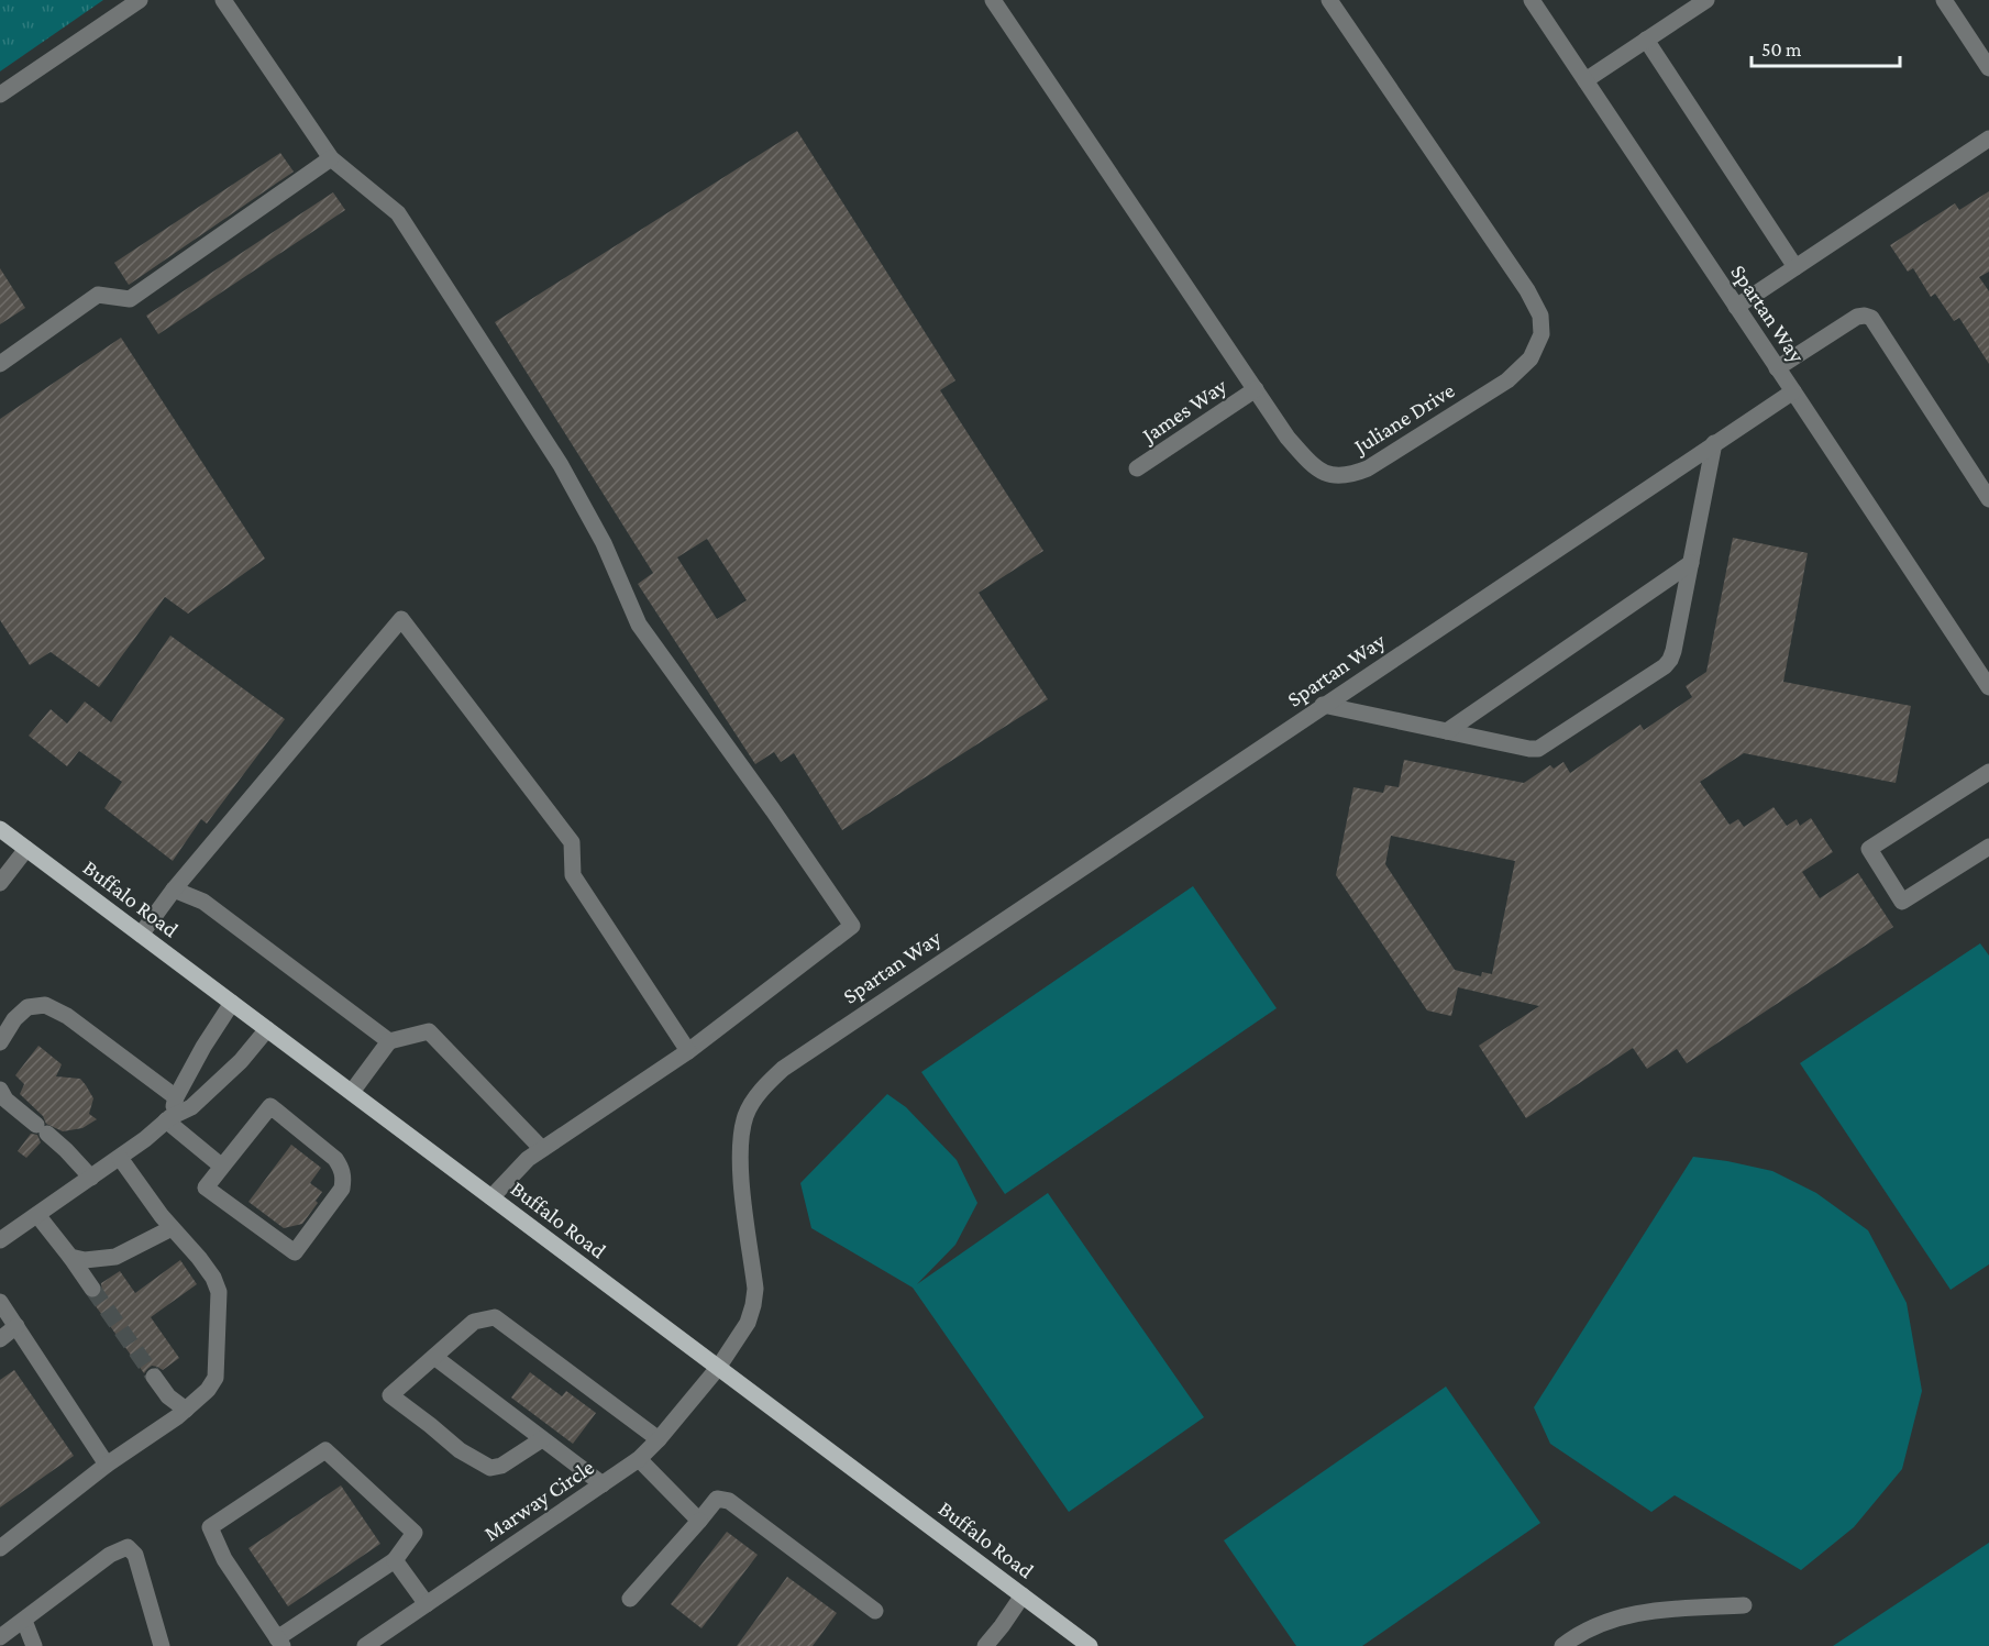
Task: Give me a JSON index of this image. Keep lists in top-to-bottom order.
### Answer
{
  "streets": {
    "main road": ["Buffalo Road"],
    "street": [
      "Spartan Way",
      "James Way",
      "Juliane Drive",
      "Marway Circle"
    ]
  },
  "crossings": [
    ["Spartan Way", "Buffalo Road"],
    ["Spartan Way", "Marway Circle"],
    ["James Way", "Juliane Drive"],
    ["Buffalo Road", "Marway Circle"]
  ],
  "scale_bar": "50 m"
}
